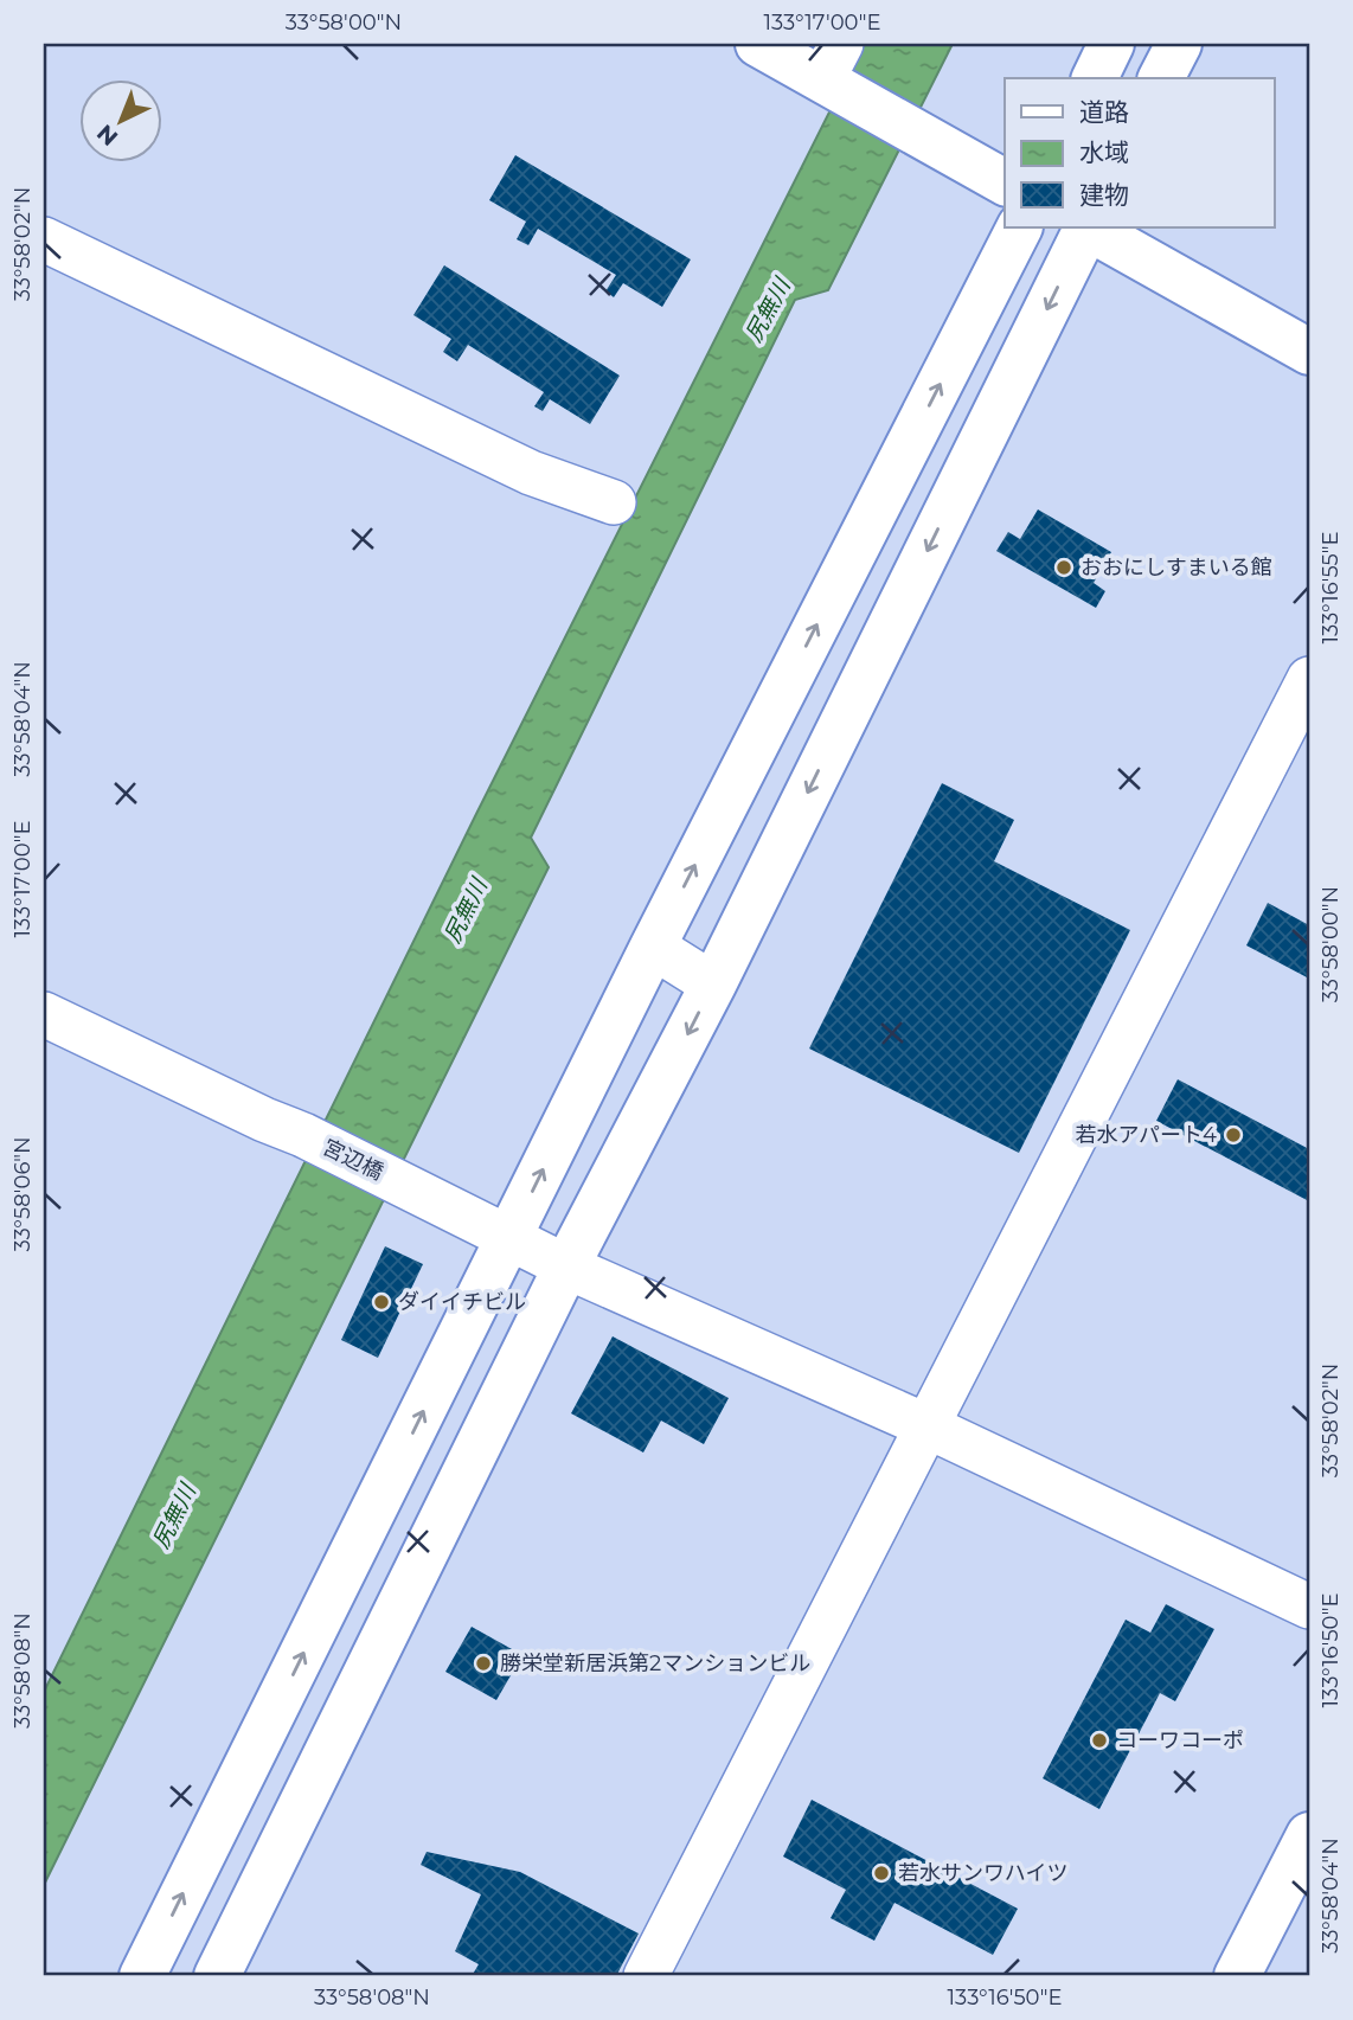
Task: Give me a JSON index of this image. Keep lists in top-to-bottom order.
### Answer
{
  "streets": {
    "street": ["宮辺橋"]
  },
  "water": ["尻無川"],
  "places": [
    "おおにしすまいる館",
    "若水アパート4",
    "ダイイチビル",
    "勝栄堂新居浜第2マンションビル",
    "コーワコーポ",
    "若水サンワハイツ"
  ],
  "legend": ["道路", "水域", "建物"],
  "north": "bottom left",
  "coordinates": [
    "33°58'00\"N",
    "133°17'00\"E",
    "33°58'02\"N",
    "133°16'55\"E",
    "33°58'04\"N",
    "33°58'06\"N",
    "133°16'50\"E",
    "33°58'08\"N"
  ]
}
